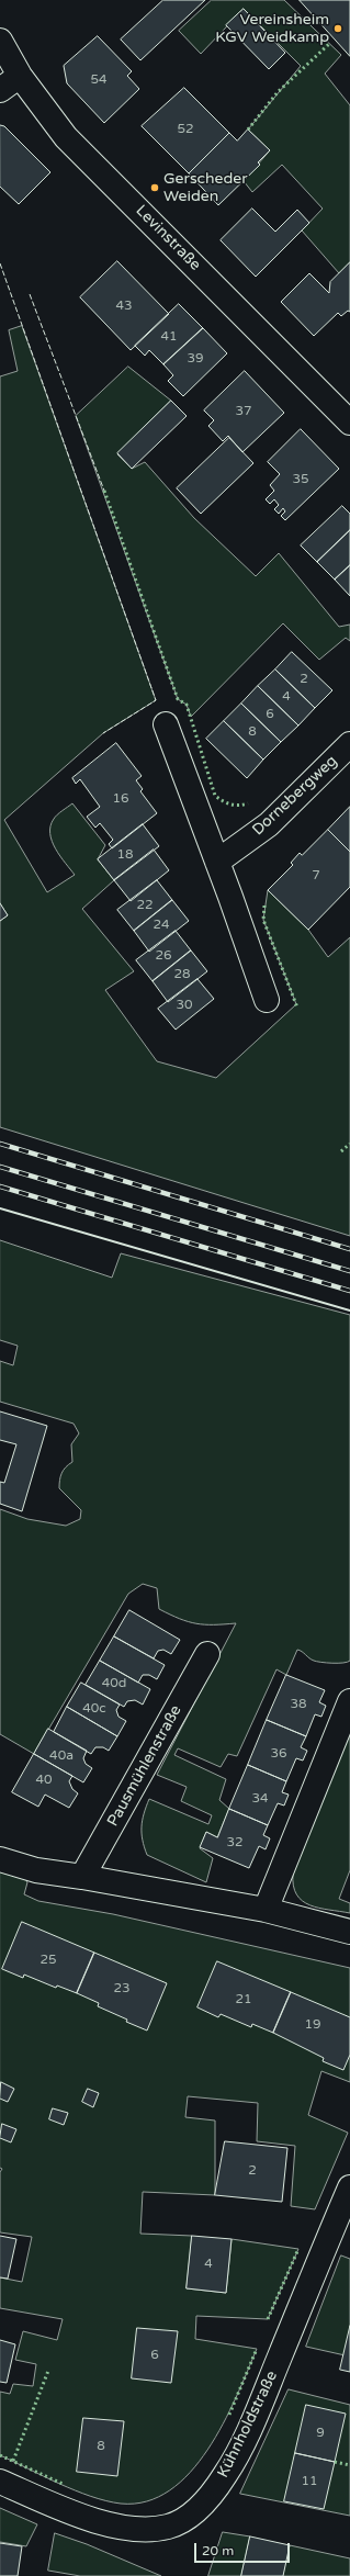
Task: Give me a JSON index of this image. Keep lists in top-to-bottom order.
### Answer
{
  "streets": {
    "street": [
      "Levinstraße",
      "Dornebergweg",
      "Pausmühlenstraße",
      "Kühnholdstraße"
    ]
  },
  "places": ["Vereinsheim KGV Weidkamp", "Gerscheder Weiden"],
  "house_numbers": [
    "54",
    "52",
    "43",
    "41",
    "39",
    "37",
    "35",
    "2",
    "4",
    "6",
    "8",
    "16",
    "18",
    "7",
    "22",
    "24",
    "26",
    "28",
    "30",
    "40d",
    "38",
    "40c",
    "36",
    "40a",
    "40",
    "34",
    "32",
    "25",
    "23",
    "21",
    "19",
    "2",
    "4",
    "6",
    "9",
    "8",
    "11"
  ],
  "scale_bar": "20 m"
}
